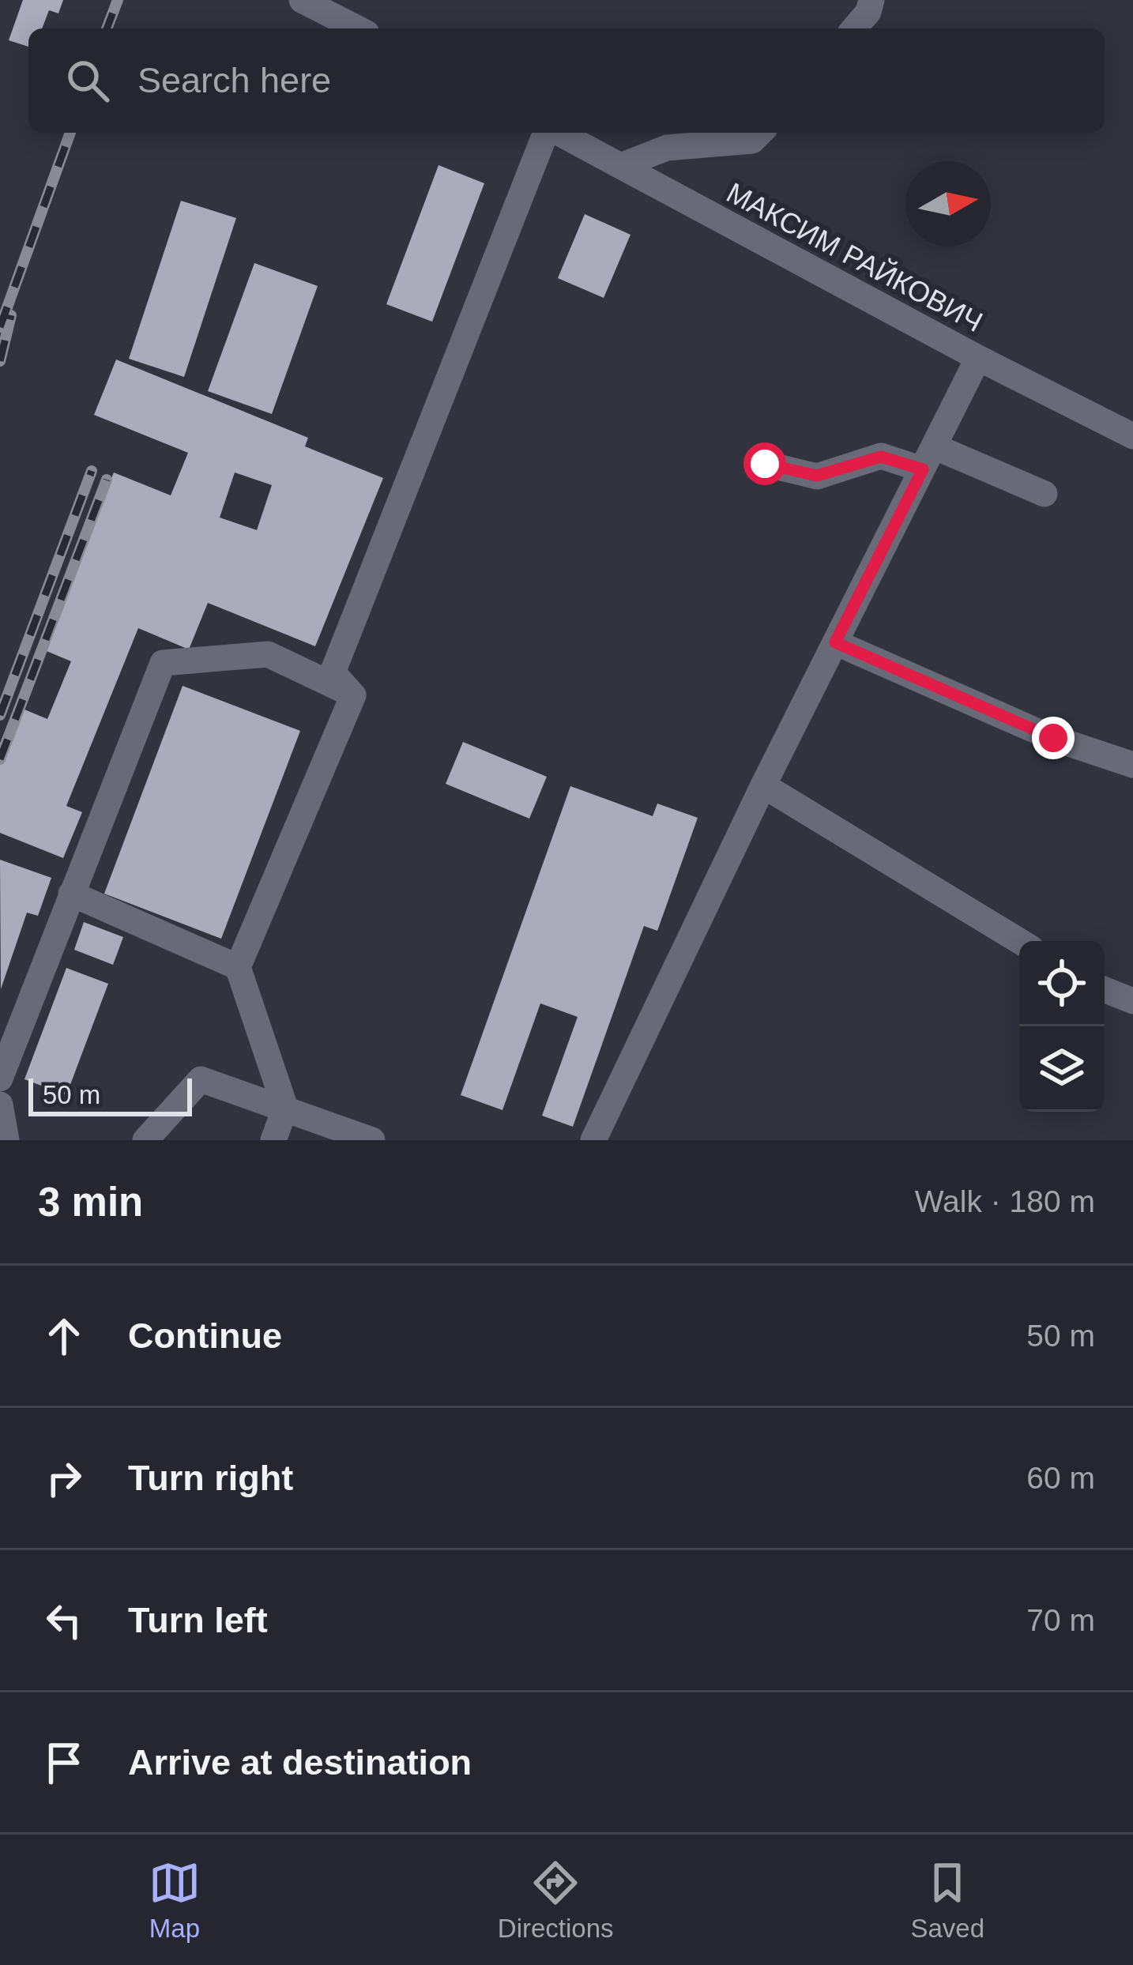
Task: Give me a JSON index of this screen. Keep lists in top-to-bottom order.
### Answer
{
  "streets": {
    "street": ["МАКСИМ РАЙКОВИЧ"]
  },
  "scale_bar": "50 m",
  "north": "right",
  "page": {
    "search": "Search here",
    "scale": "50 m",
    "heading": ["3 min", "Walk · 180 m"],
    "list": [
      ["Continue", "50 m"],
      ["Turn right", "60 m"],
      ["Turn left", "70 m"],
      "Arrive at destination"
    ],
    "nav": ["Map", "Directions", "Saved"]
  }
}
